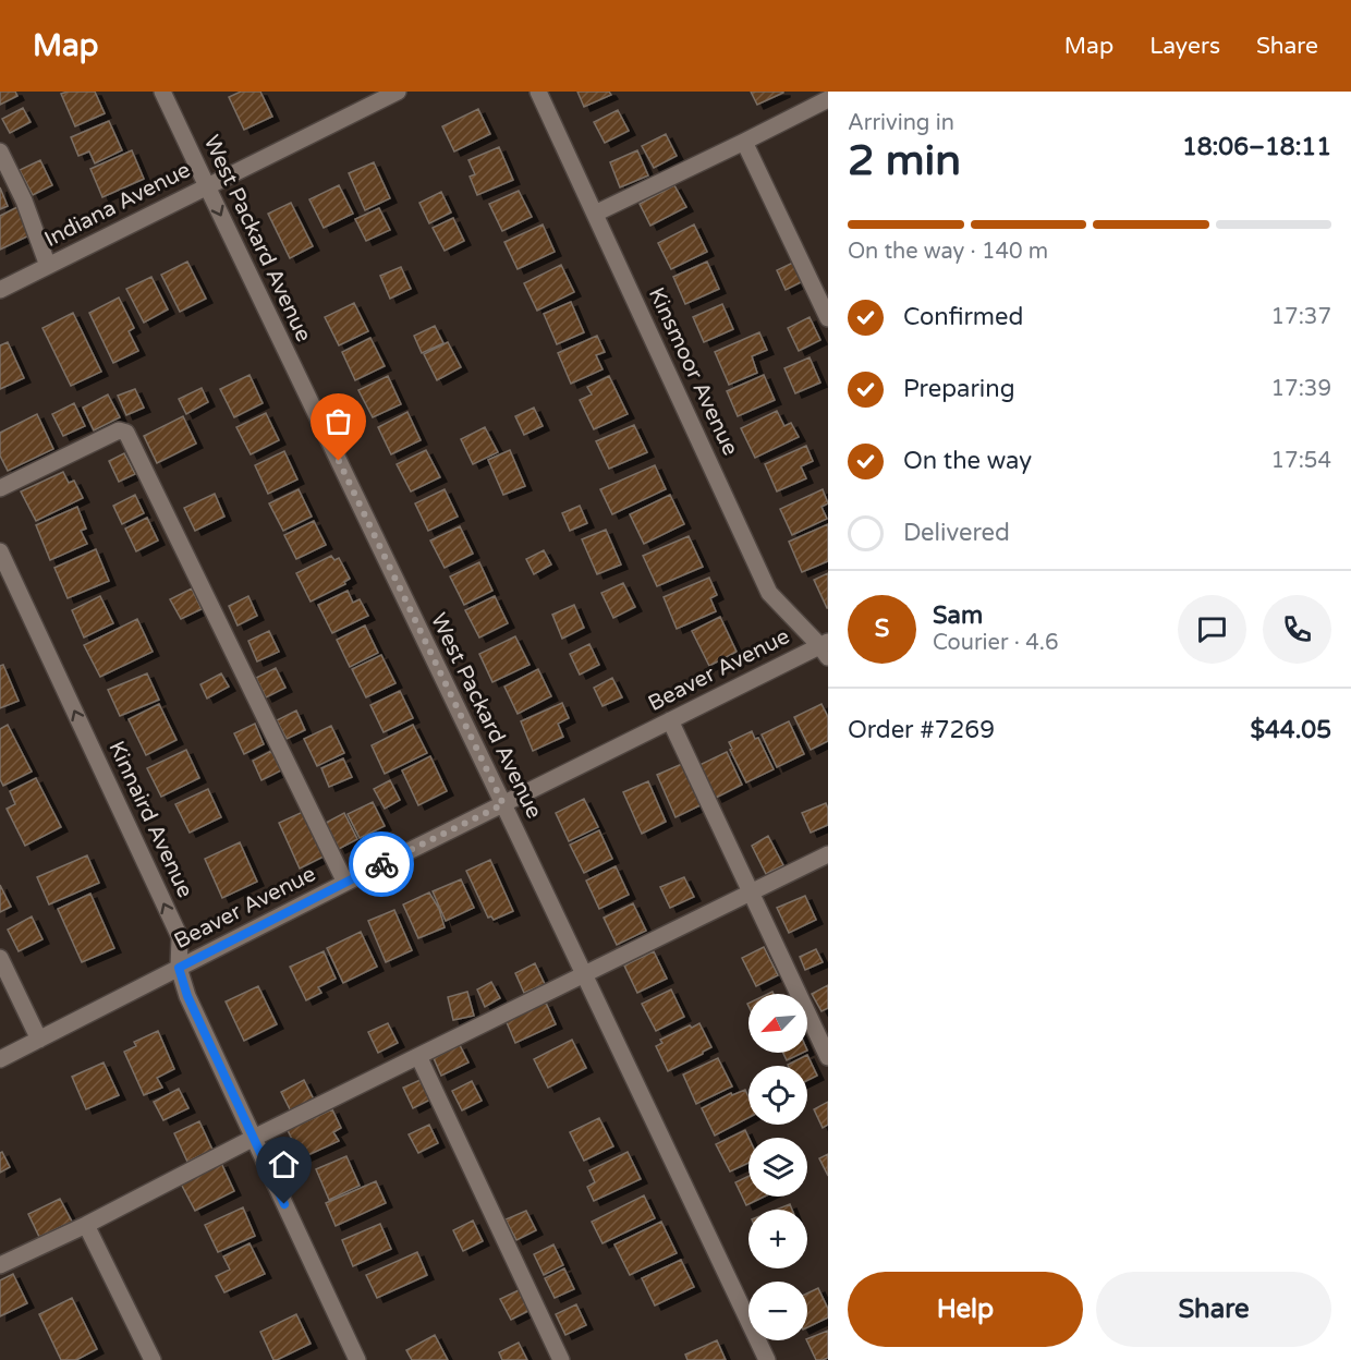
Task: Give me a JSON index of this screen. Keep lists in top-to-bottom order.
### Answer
{
  "streets": {
    "street": [
      "Indiana Avenue",
      "West Packard Avenue",
      "Kinsmoor Avenue",
      "Beaver Avenue",
      "Kinnaird Avenue"
    ]
  },
  "crossings": [
    ["Indiana Avenue", "West Packard Avenue"],
    ["West Packard Avenue", "Beaver Avenue"],
    ["Kinsmoor Avenue", "Beaver Avenue"],
    ["Beaver Avenue", "Kinnaird Avenue"]
  ],
  "one_way": ["West Packard Avenue", "Kinnaird Avenue"],
  "north": "bottom left",
  "page": {
    "header": "Map",
    "nav": ["Map", "Layers", "Share"],
    "heading": ["2 min", "Arriving in", "18:06–18:11"],
    "panel": [
      "Sam",
      "Courier · 4.6",
      "Order #7269",
      "$44.05"
    ],
    "bar": "On the way · 140 m",
    "list": [
      ["Confirmed", "17:37"],
      ["Preparing", "17:39"],
      ["On the way", "17:54"],
      "Delivered"
    ],
    "round": "S",
    "map_buttons": ["+", "−"],
    "buttons": ["Help", "Share"]
  }
}
